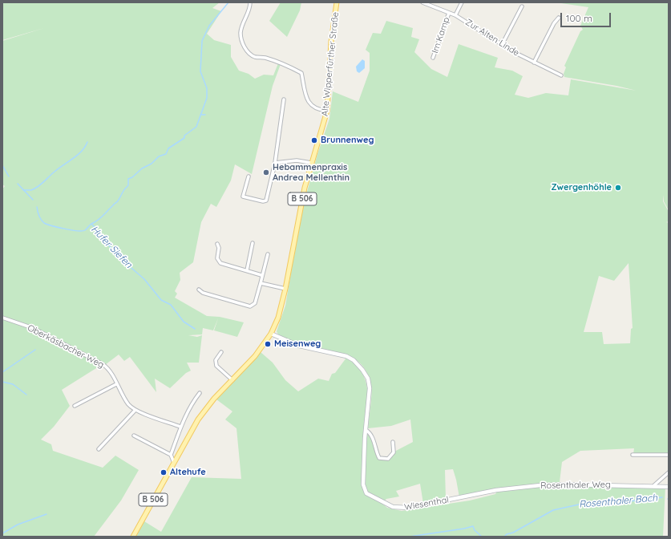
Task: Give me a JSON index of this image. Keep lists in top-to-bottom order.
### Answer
{
  "streets": {
    "main road": ["Alte Wipperfürther Straße", "B 506"],
    "street": [
      "Im Kamp",
      "Zur Alten Linde",
      "Oberkäsbacher Weg",
      "Rosenthaler Weg",
      "Wiesenthal"
    ]
  },
  "crossings": [
    ["Im Kamp", "Zur Alten Linde"],
    ["Alte Wipperfürther Straße", "Wiesenthal"],
    ["Rosenthaler Weg", "Wiesenthal"]
  ],
  "water": ["Hufer Siefen", "Rosenthaler Bach"],
  "places": [
    "Brunnenweg",
    "Hebammenpraxis Andrea Mellenthin",
    "Zwergenhöhle",
    "Meisenweg",
    "Altehufe"
  ],
  "scale_bar": "100 m"
}
